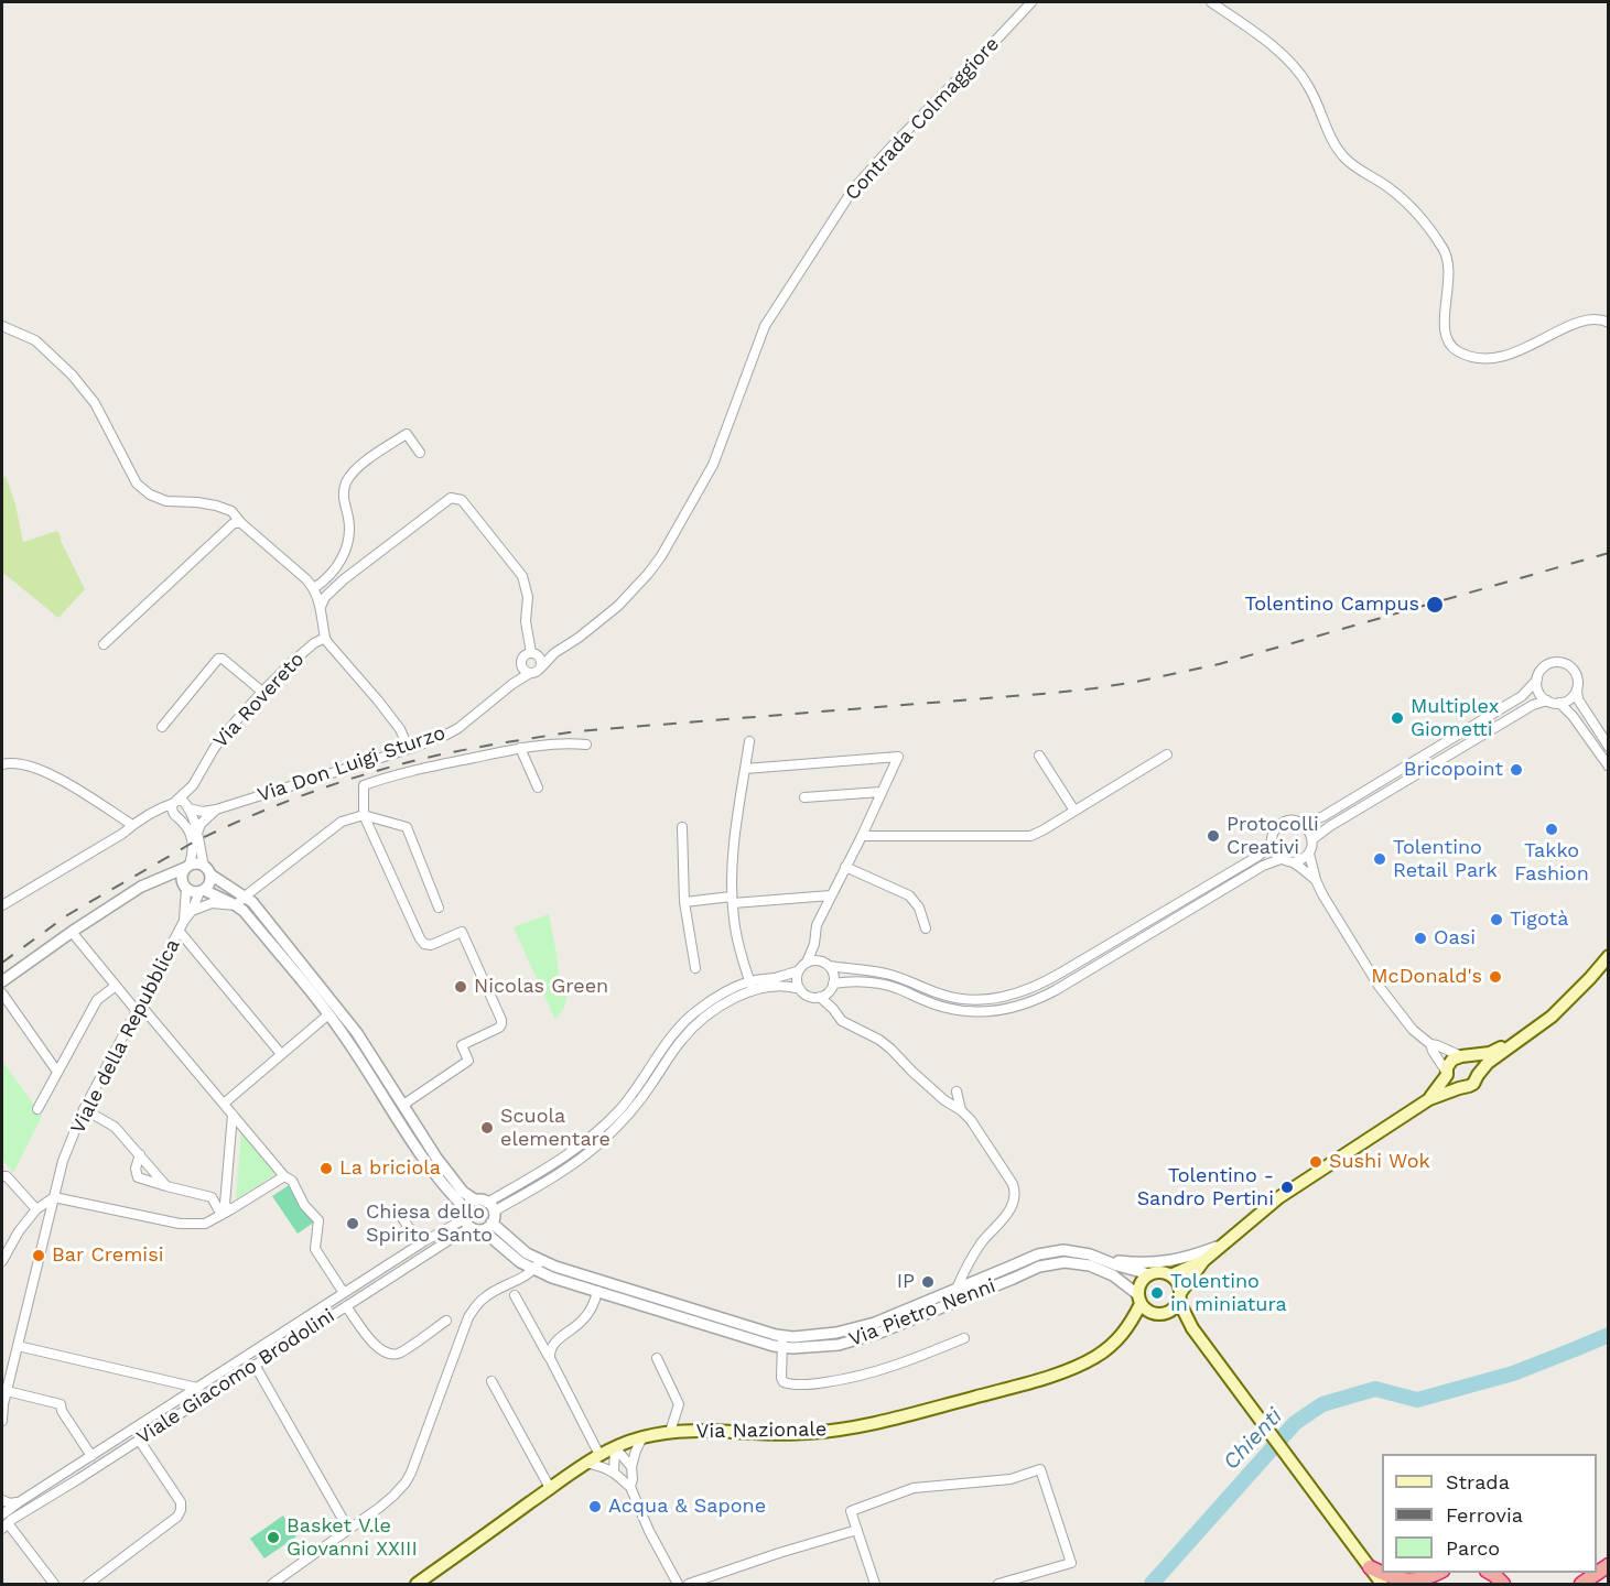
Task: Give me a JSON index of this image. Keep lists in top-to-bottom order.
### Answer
{
  "streets": {
    "main road": ["Via Nazionale"],
    "street": [
      "Contrada Colmaggiore",
      "Via Rovereto",
      "Via Don Luigi Sturzo",
      "Viale della Repubblica",
      "Via Pietro Nenni",
      "Viale Giacomo Brodolini"
    ]
  },
  "crossings": [
    ["Contrada Colmaggiore", "Via Don Luigi Sturzo"],
    ["Via Pietro Nenni", "Viale Giacomo Brodolini"],
    ["Via Pietro Nenni", "Via Nazionale"]
  ],
  "water": ["Chienti"],
  "places": [
    "Tolentino Campus",
    "Multiplex Giometti",
    "Bricopoint",
    "Takko Fashion",
    "Protocolli Creativi",
    "Tolentino Retail Park",
    "Tigotà",
    "Oasi",
    "McDonald's",
    "Nicolas Green",
    "Scuola elementare",
    "Sushi Wok",
    "La briciola",
    "Tolentino - Sandro Pertini",
    "Chiesa dello Spirito Santo",
    "Bar Cremisi",
    "IP",
    "Tolentino in miniatura",
    "Acqua & Sapone",
    "Basket V.le Giovanni XXIII"
  ],
  "legend": ["Strada", "Ferrovia", "Parco"]
}
